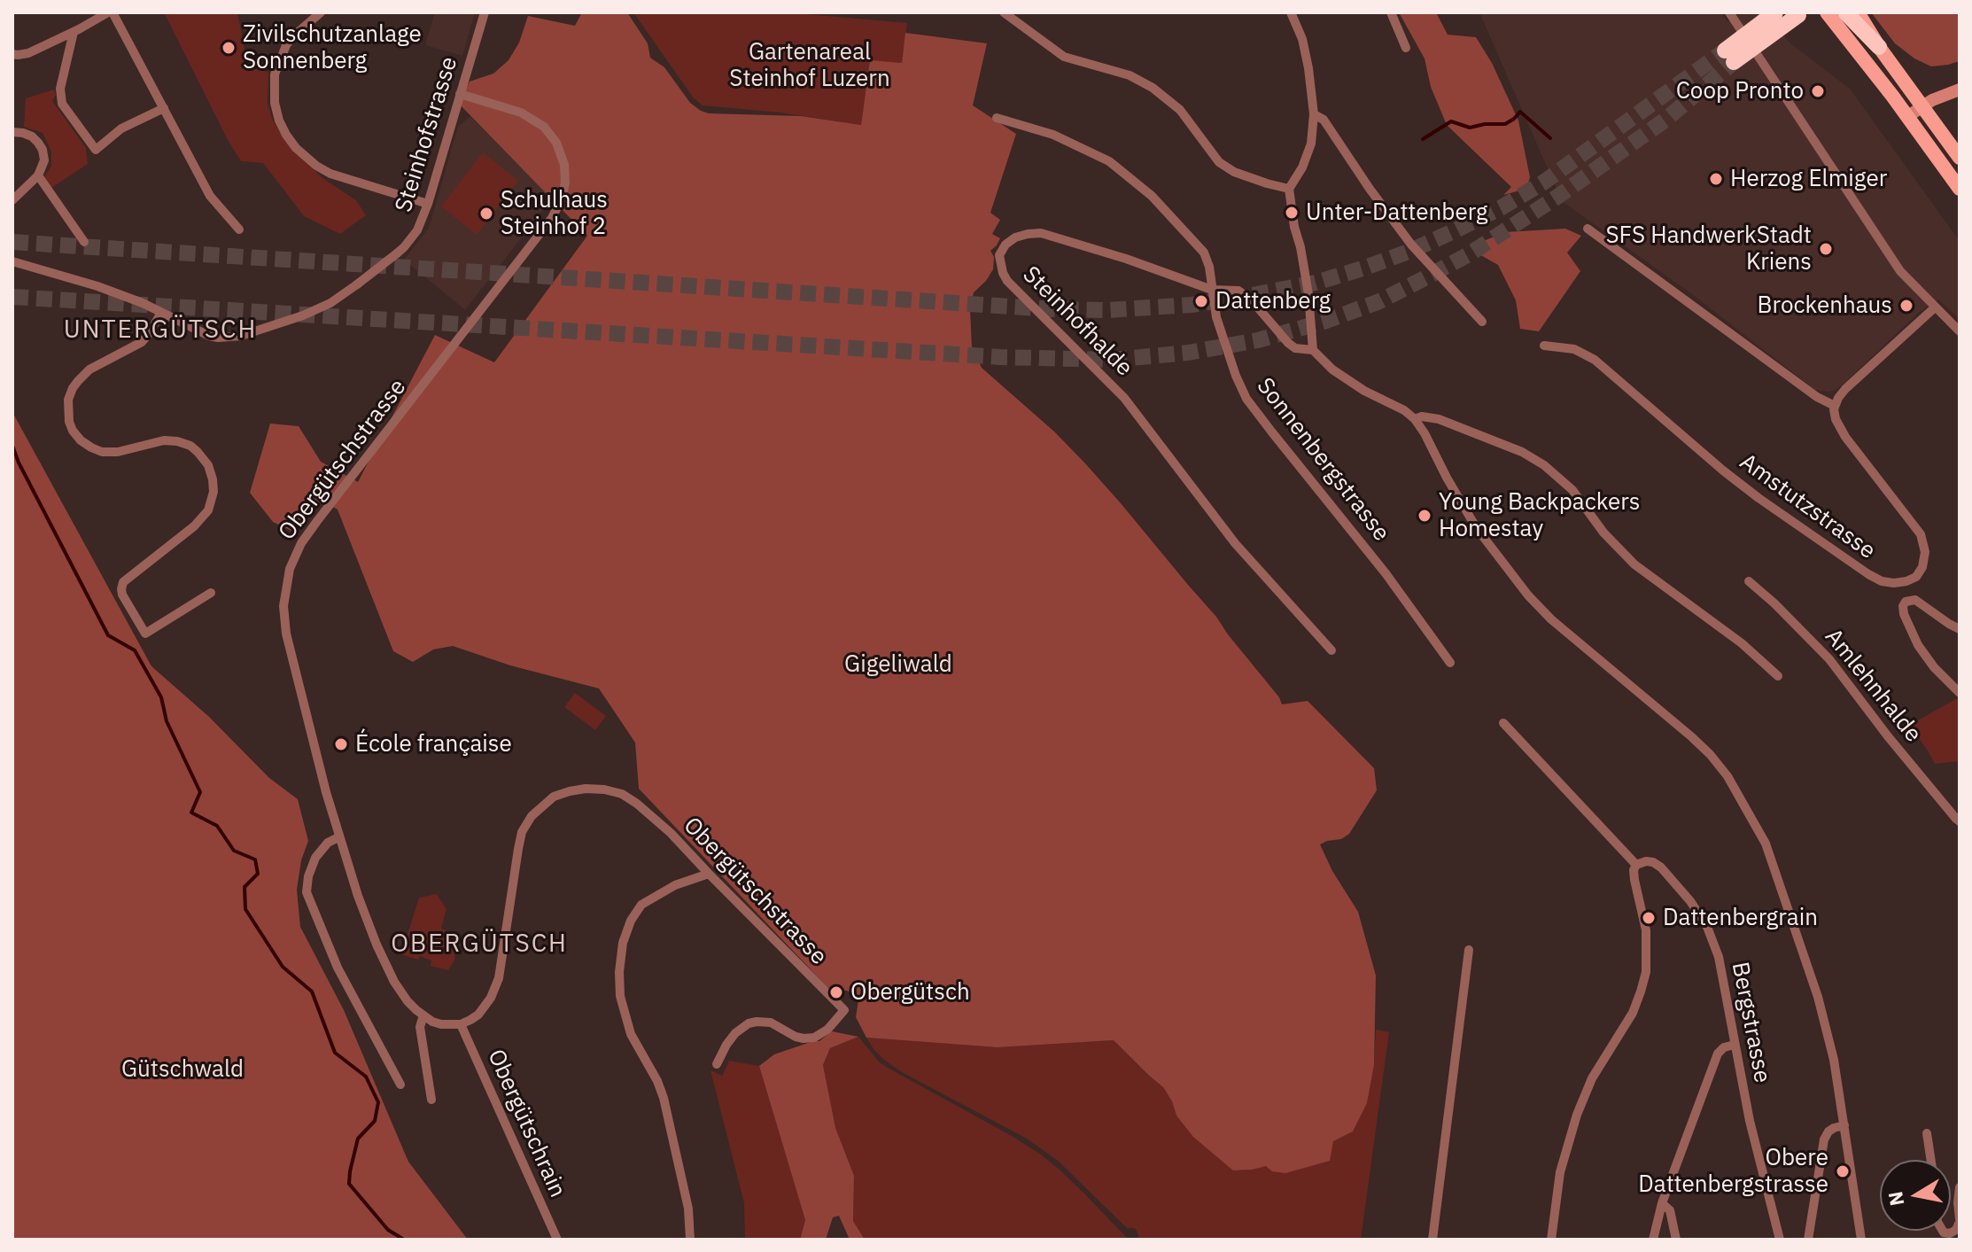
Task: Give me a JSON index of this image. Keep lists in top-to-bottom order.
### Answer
{
  "streets": {
    "street": [
      "Steinhofstrasse",
      "Steinhofhalde",
      "Obergütschstrasse",
      "Sonnenbergstrasse",
      "Amstutzstrasse",
      "Amlehnhalde",
      "Bergstrasse",
      "Obergütschrain"
    ]
  },
  "crossings": [
    ["Steinhofstrasse", "Obergütschstrasse"],
    ["Steinhofhalde", "Sonnenbergstrasse"],
    ["Obergütschstrasse", "Obergütschrain"]
  ],
  "districts": ["UNTERGÜTSCH", "OBERGÜTSCH"],
  "parks": ["Gartenareal Steinhof Luzern", "Gigeliwald", "Gütschwald"],
  "places": [
    "Zivilschutzanlage Sonnenberg",
    "Coop Pronto",
    "Herzog Elmiger",
    "Unter-Dattenberg",
    "Schulhaus Steinhof 2",
    "SFS HandwerkStadt Kriens",
    "Dattenberg",
    "Brockenhaus",
    "Young Backpackers Homestay",
    "École française",
    "Dattenbergrain",
    "Obergütsch",
    "Obere Dattenbergstrasse"
  ],
  "north": "left"
}
